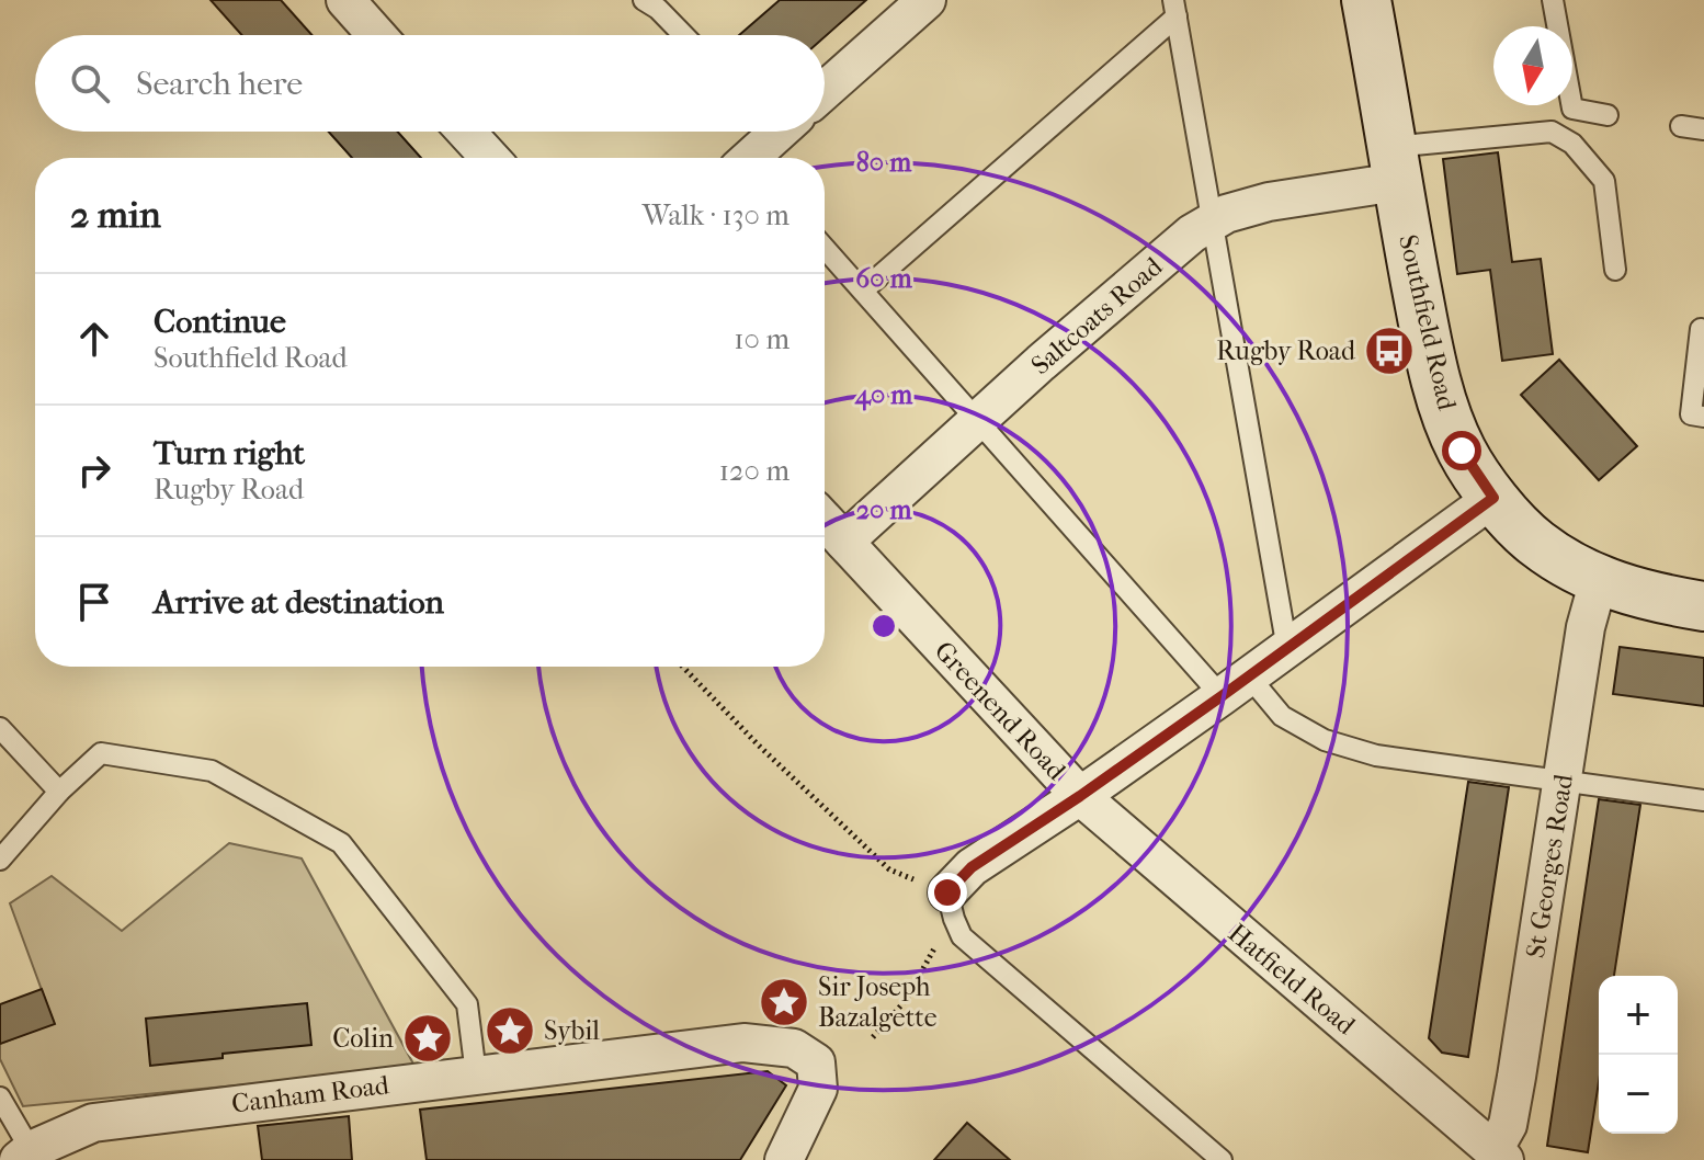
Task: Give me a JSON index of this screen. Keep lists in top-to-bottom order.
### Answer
{
  "streets": {
    "main road": ["Southfield Road"],
    "street": [
      "Saltcoats Road",
      "Greenend Road",
      "St Georges Road",
      "Hatfield Road",
      "Canham Road"
    ]
  },
  "crossings": [
    ["Saltcoats Road", "Southfield Road"],
    ["Saltcoats Road", "Greenend Road"],
    ["Southfield Road", "St Georges Road"],
    ["Greenend Road", "Hatfield Road"],
    ["St Georges Road", "Hatfield Road"]
  ],
  "places": {
    "bus stop": ["Rugby Road"],
    "place": ["Sir Joseph Bazalgette", "Sybil", "Colin"]
  },
  "north": "bottom",
  "page": {
    "search": "Search here",
    "heading": ["2 min", "Walk · 130 m"],
    "list": [
      ["Continue", "Southfield Road", "10 m"],
      ["Turn right", "Rugby Road", "120 m"],
      "Arrive at destination"
    ],
    "map_buttons": ["+", "−"]
  },
  "rings": [
    "80 m",
    "60 m",
    "40 m",
    "20 m"
  ]
}
